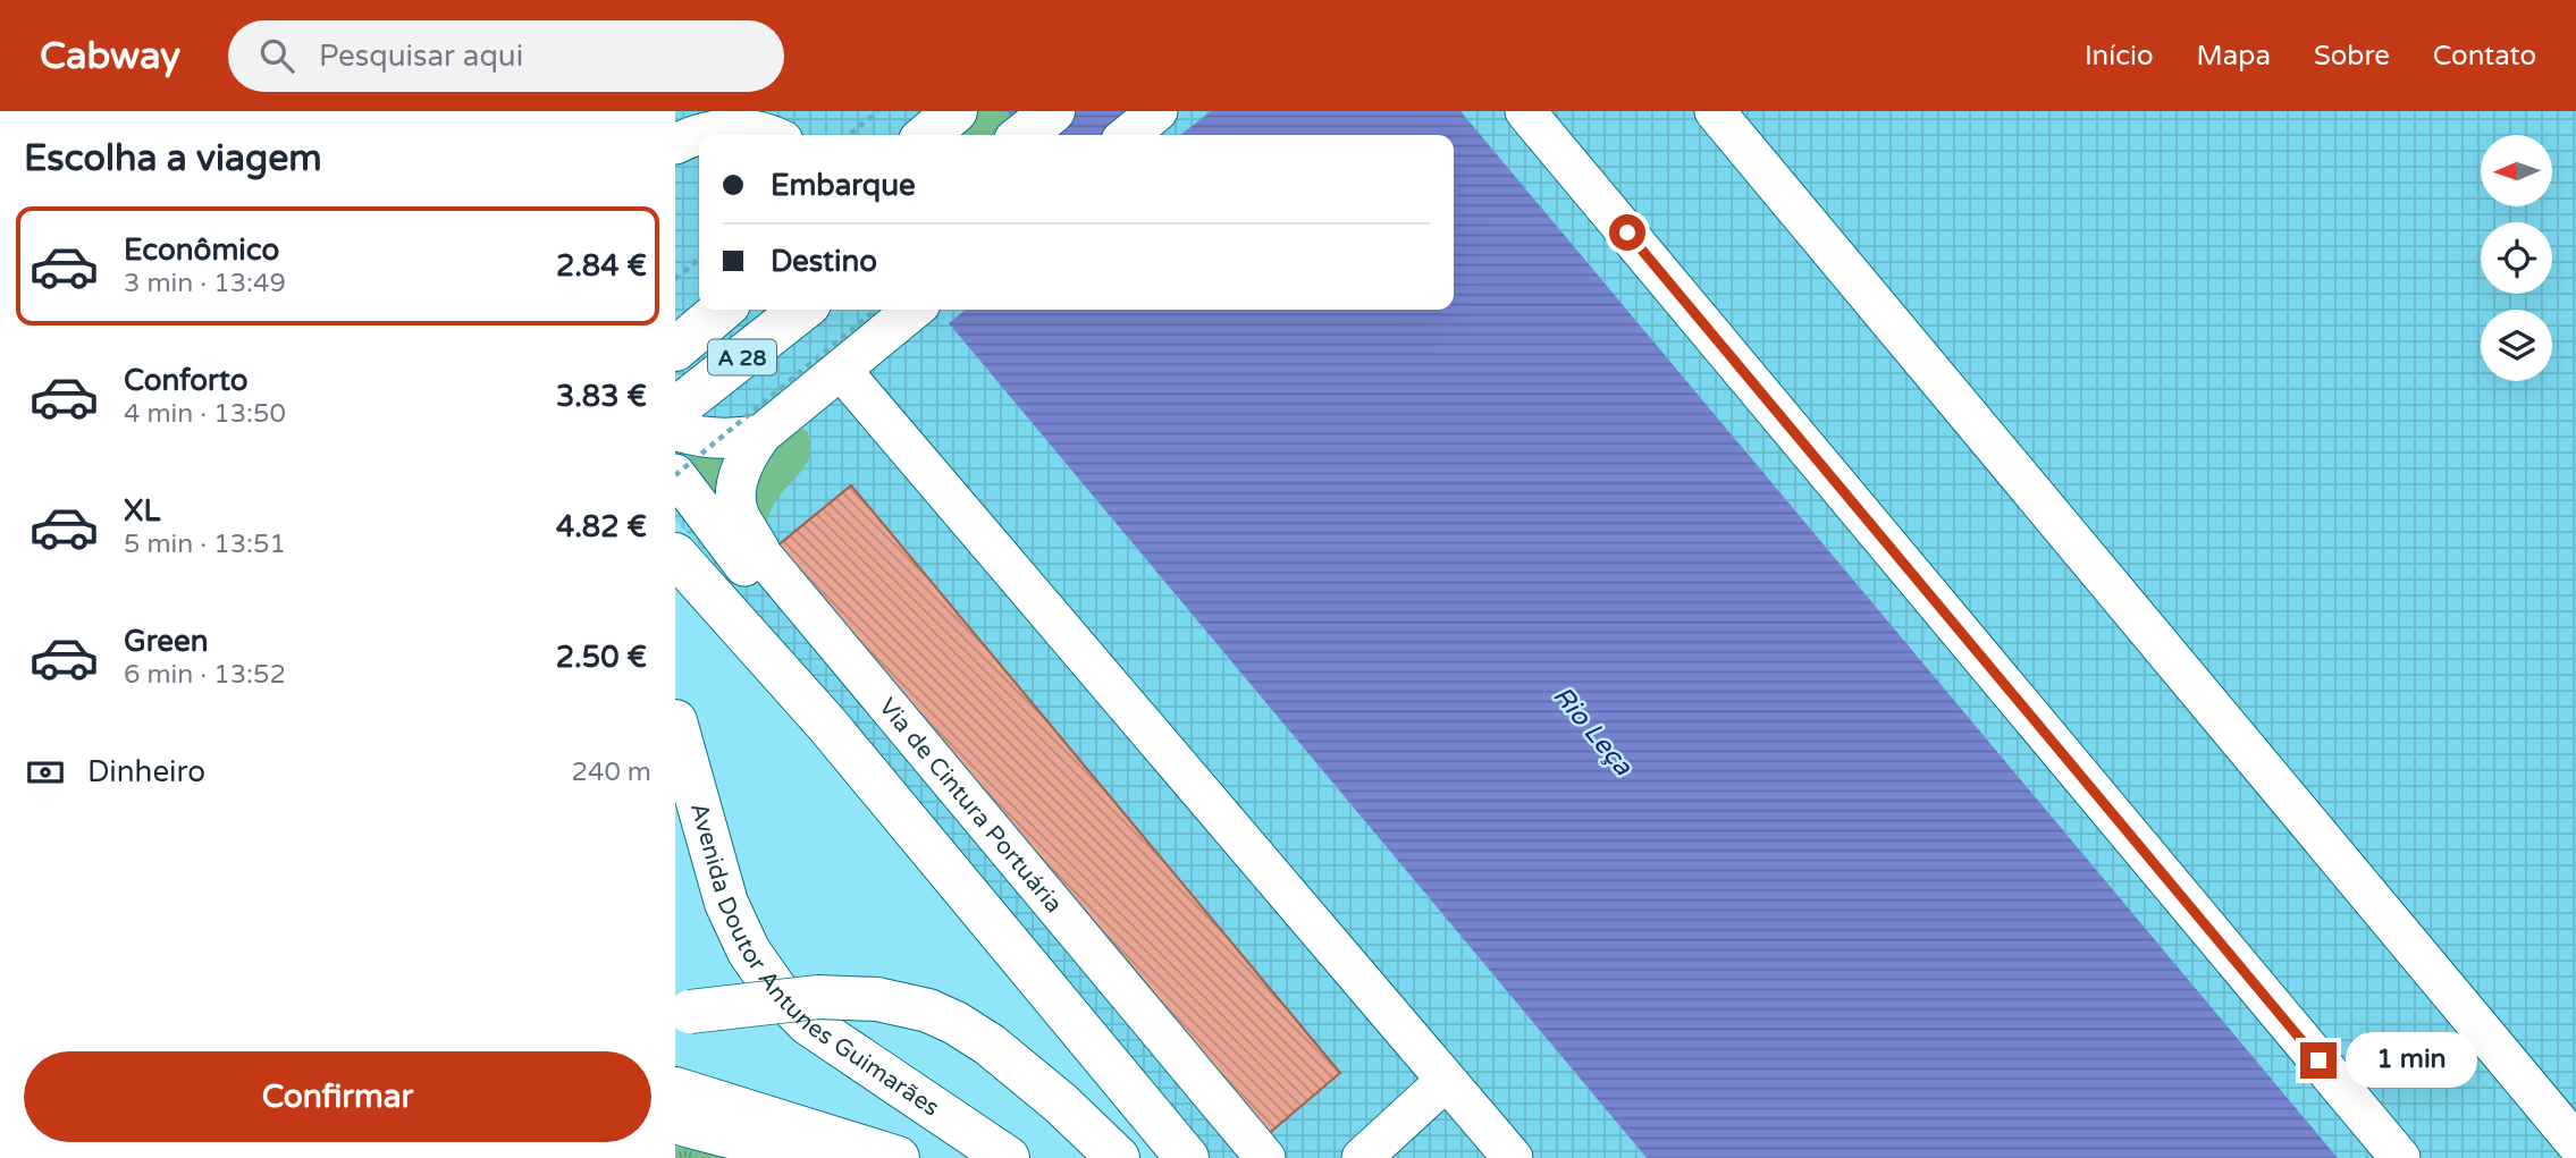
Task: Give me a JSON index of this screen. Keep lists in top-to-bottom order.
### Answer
{
  "streets": {
    "main road": ["A 28", "Avenida Doutor Antunes Guimarães"],
    "street": ["Via de Cintura Portuária"]
  },
  "water": ["Rio Leça"],
  "north": "left",
  "page": {
    "header": "Cabway",
    "search": "Pesquisar aqui",
    "nav": [
      "Início",
      "Mapa",
      "Sobre",
      "Contato"
    ],
    "heading": "Escolha a viagem",
    "banner": ["Embarque", "Destino"],
    "list": [
      {
        "name": "Econômico",
        "note": "3 min · 13:49",
        "value": "2.84 €"
      },
      {
        "name": "Conforto",
        "note": "4 min · 13:50",
        "value": "3.83 €"
      },
      {
        "name": "XL",
        "note": "5 min · 13:51",
        "value": "4.82 €"
      },
      {
        "name": "Green",
        "note": "6 min · 13:52",
        "value": "2.50 €"
      }
    ],
    "pay": ["Dinheiro", "240 m"],
    "bubble": "1 min",
    "buttons": "Confirmar"
  }
}
